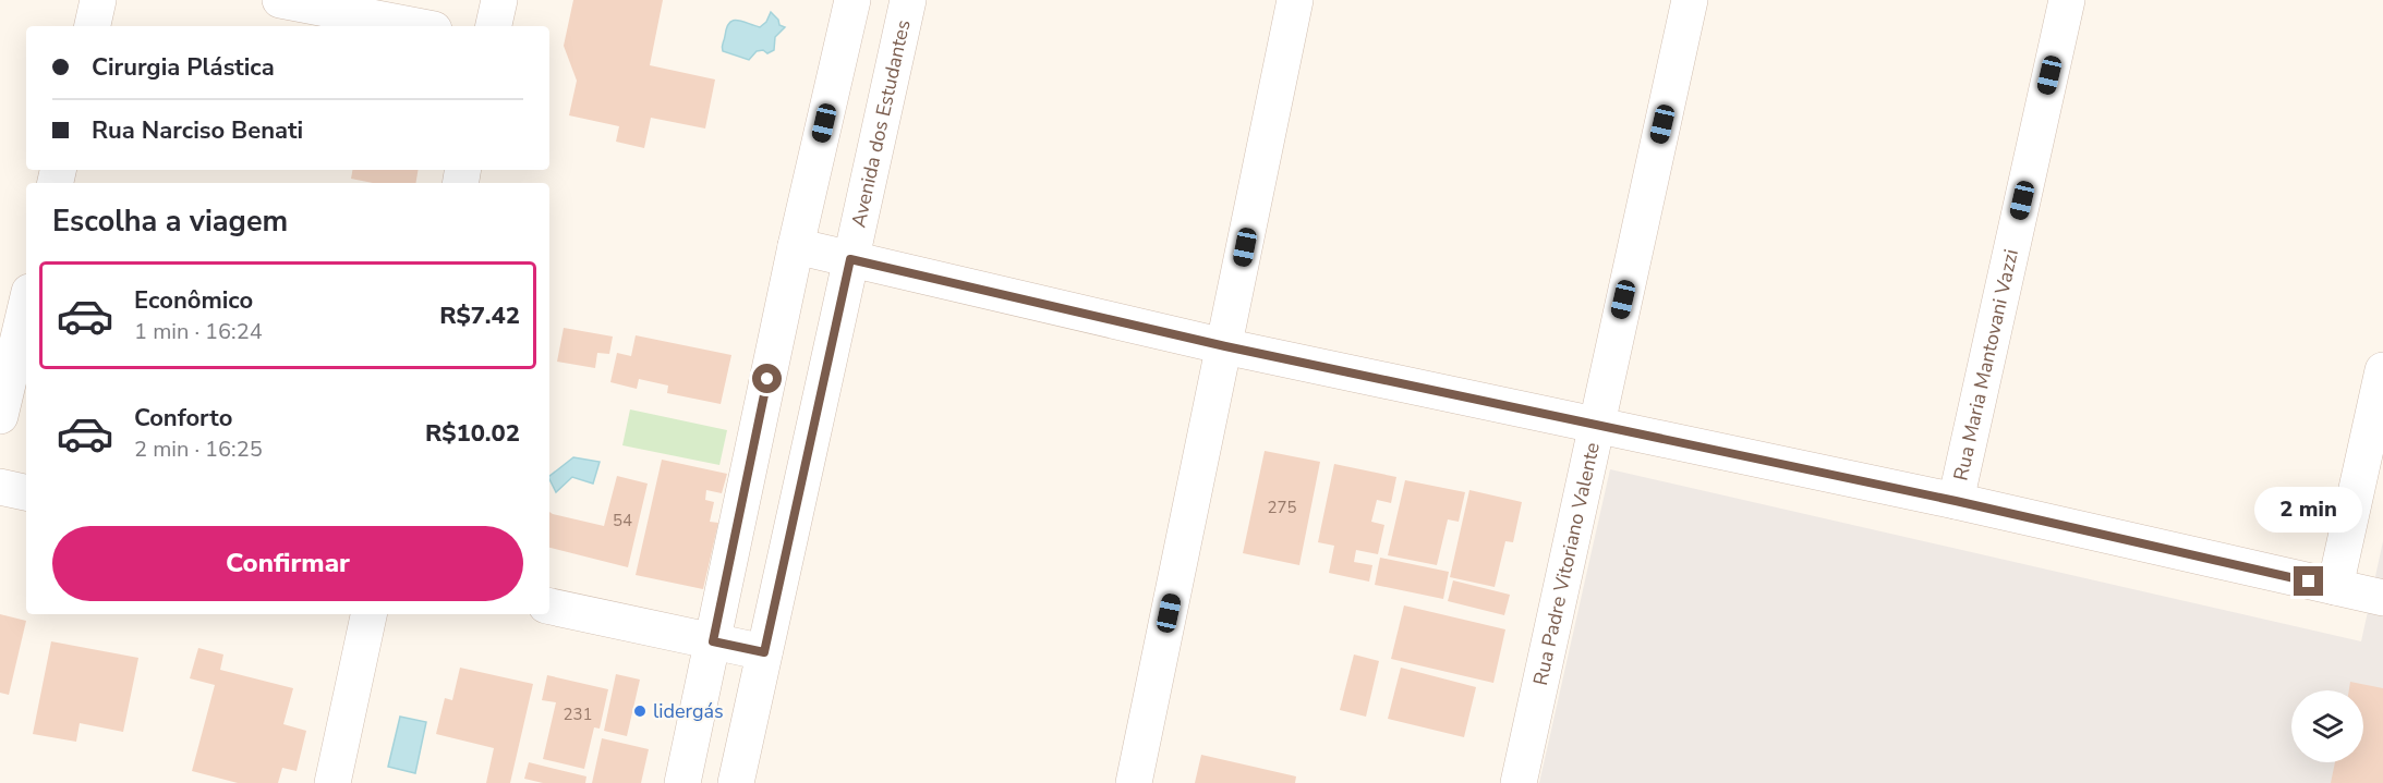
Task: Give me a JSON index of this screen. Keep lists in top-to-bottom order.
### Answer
{
  "streets": {
    "street": ["Avenida dos Estudantes", "Rua Maria Mantovani Vazzi", "Rua Padre Vitoriano Valente"]
  },
  "places": ["lidergás"],
  "house_numbers": ["275", "54", "231"],
  "page": {
    "banner": ["Cirurgia Plástica", "Rua Narciso Benati"],
    "heading": "Escolha a viagem",
    "list": [
      {
        "name": "Econômico",
        "note": "1 min · 16:24",
        "value": "R$7.42"
      },
      {
        "name": "Conforto",
        "note": "2 min · 16:25",
        "value": "R$10.02"
      }
    ],
    "bubble": "2 min",
    "buttons": "Confirmar"
  }
}
